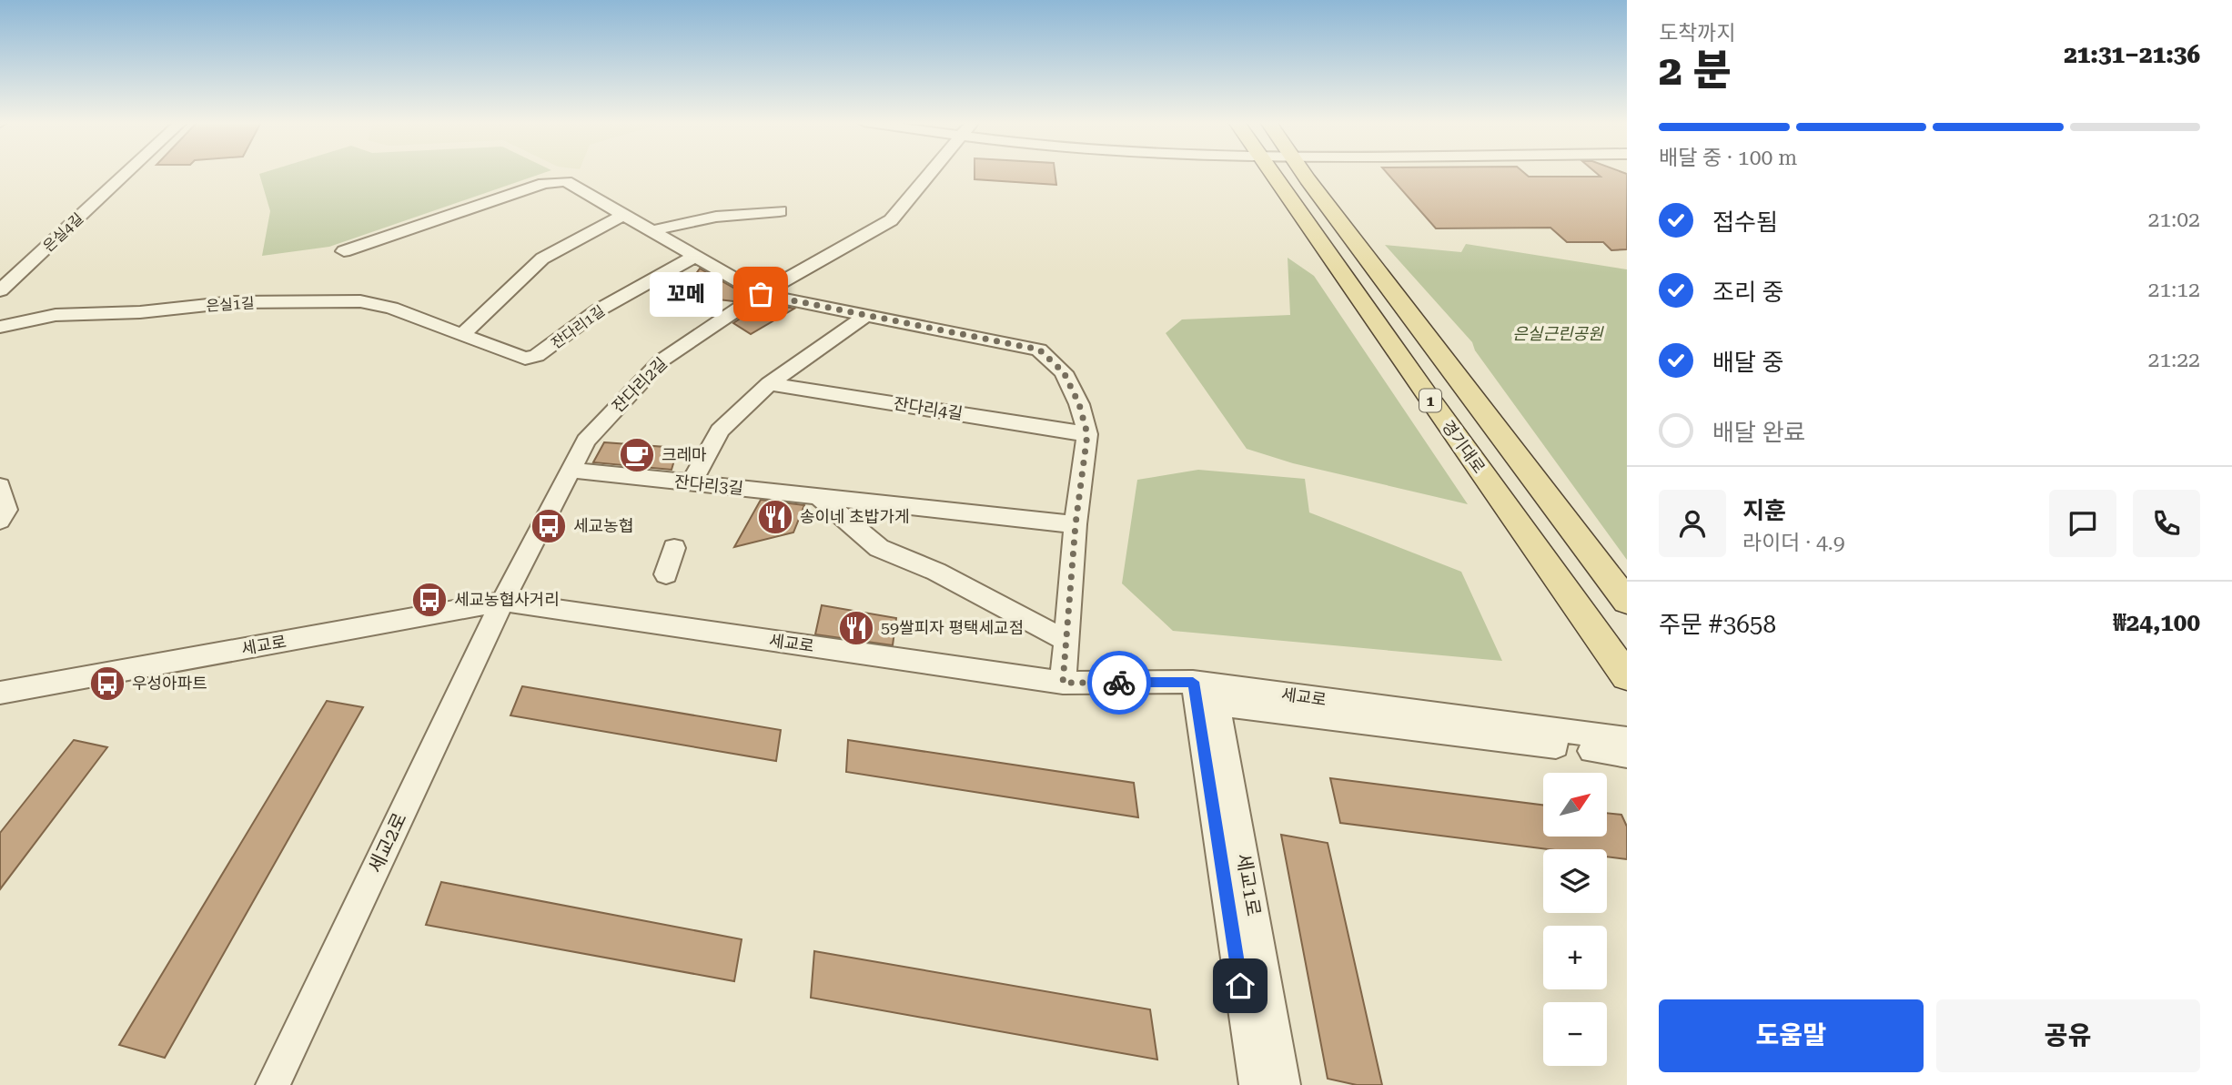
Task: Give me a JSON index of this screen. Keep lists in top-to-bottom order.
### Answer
{
  "streets": {
    "main road": ["1", "경기대로"],
    "street": [
      "은실4길",
      "은실1길",
      "잔다리1길",
      "잔다리2길",
      "잔다리4길",
      "잔다리3길",
      "세교로",
      "세교2로",
      "세교1로"
    ]
  },
  "crossings": [
    ["은실1길", "잔다리1길"],
    ["잔다리2길", "잔다리3길"],
    ["잔다리2길", "세교로"],
    ["잔다리2길", "세교2로"],
    ["세교로", "세교2로"],
    ["세교로", "세교1로"]
  ],
  "parks": ["은실근린공원"],
  "places": {
    "other": ["꼬메"],
    "cafe": ["크레마"],
    "restaurant": ["송이네 초밥가게", "59쌀피자 평택세교점"],
    "bus stop": ["세교농협", "세교농협사거리", "우성아파트"]
  },
  "north": "top right",
  "page": {
    "heading": ["2 분", "도착까지", "21:31–21:36"],
    "panel": [
      "지훈",
      "라이더 · 4.9",
      "주문 #3658",
      "₩24,100"
    ],
    "bar": "배달 중 · 100 m",
    "list": [
      ["접수됨", "21:02"],
      ["조리 중", "21:12"],
      ["배달 중", "21:22"],
      "배달 완료"
    ],
    "bubble": "꼬메",
    "map_buttons": ["+", "−"],
    "buttons": ["도움말", "공유"]
  }
}
